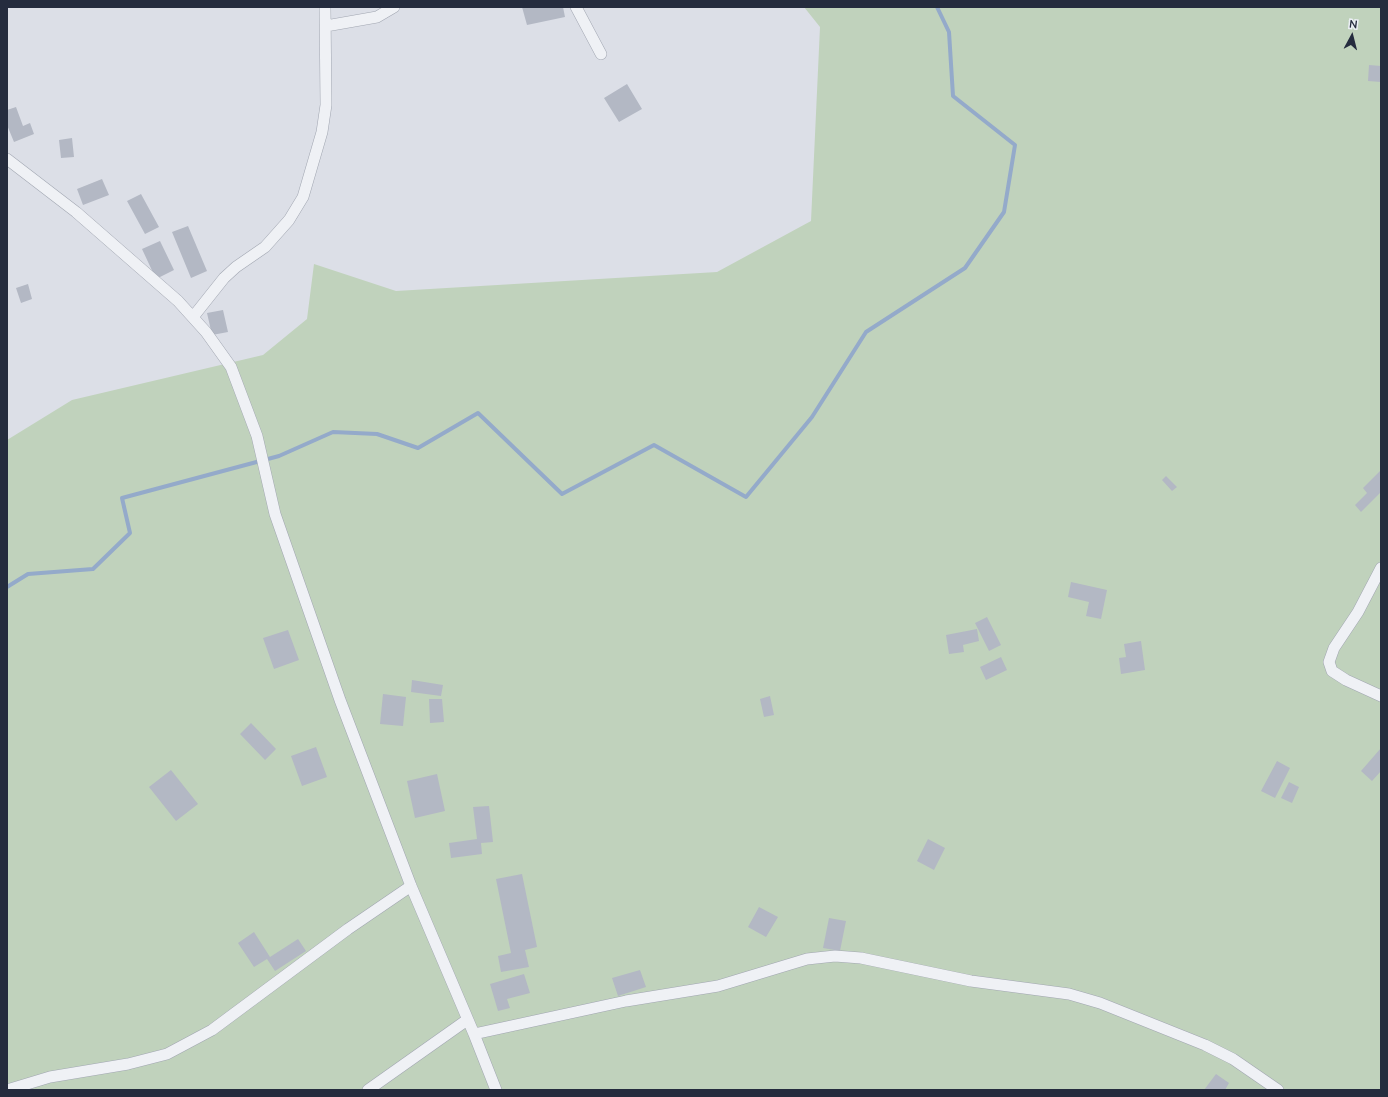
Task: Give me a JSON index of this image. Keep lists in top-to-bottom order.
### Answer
{
  "north": "top"
}
